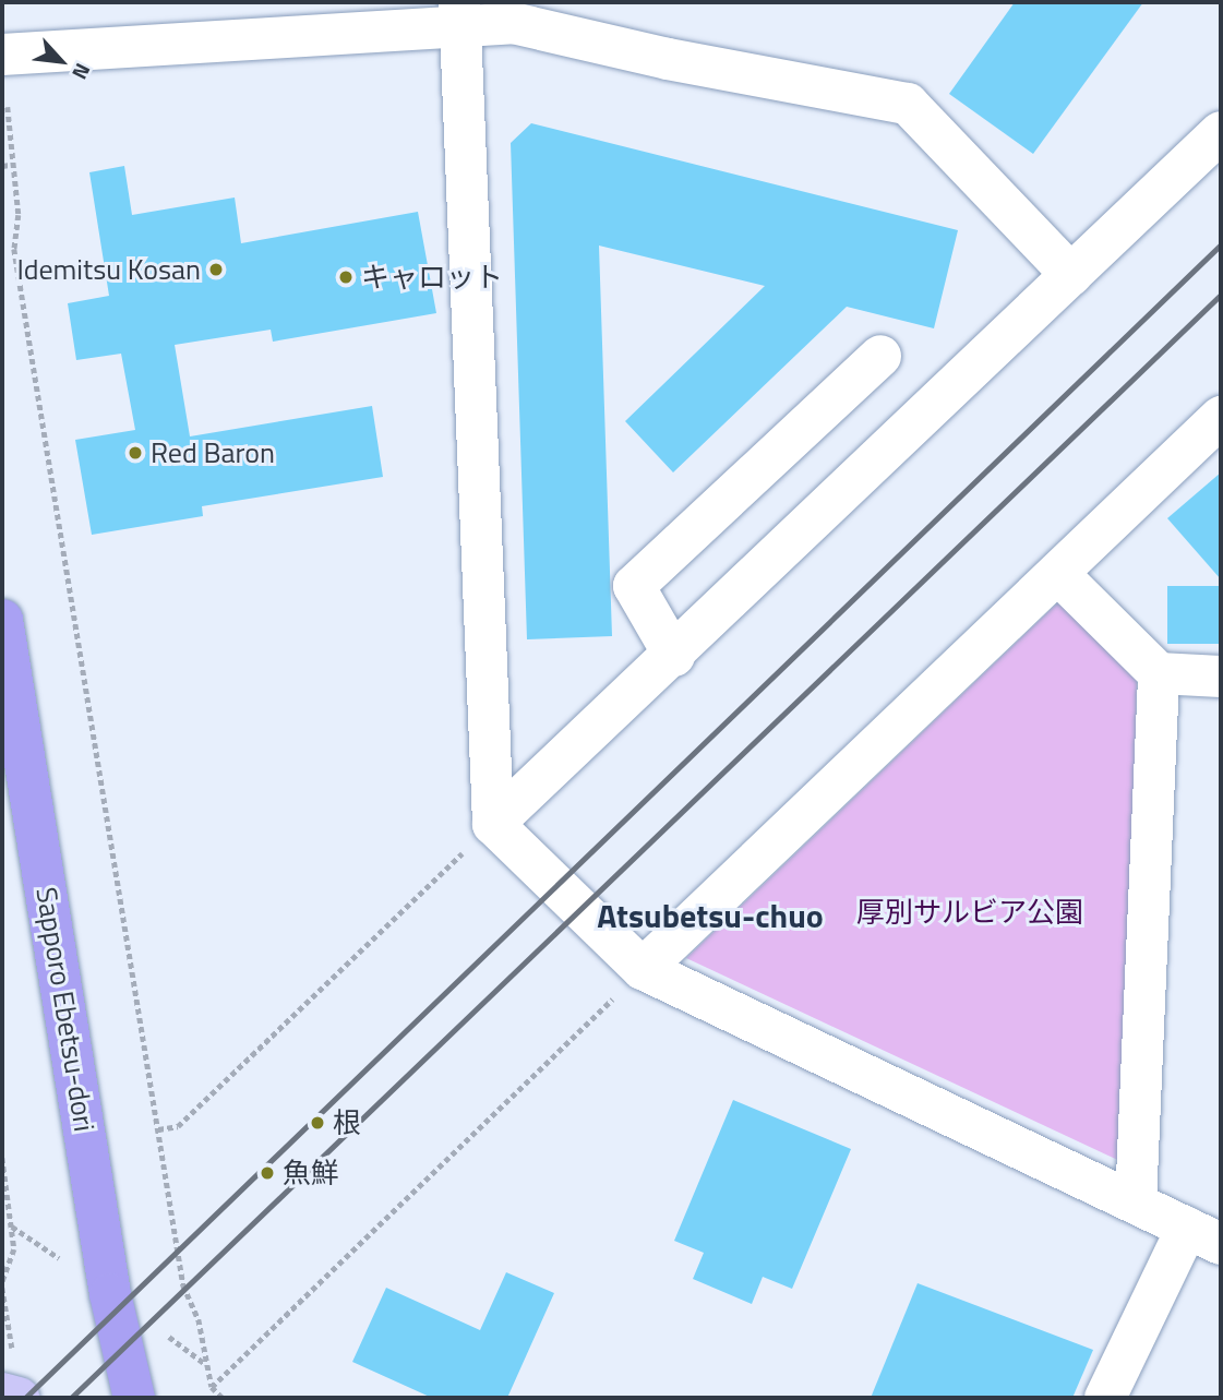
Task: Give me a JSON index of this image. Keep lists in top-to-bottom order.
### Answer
{
  "streets": {
    "highway": ["Sapporo Ebetsu-dori"]
  },
  "districts": ["Atsubetsu-chuo"],
  "parks": ["厚別サルビア公園"],
  "places": [
    "Idemitsu Kosan",
    "キャロット",
    "Red Baron",
    "根",
    "魚鮮"
  ],
  "north": "bottom right"
}
